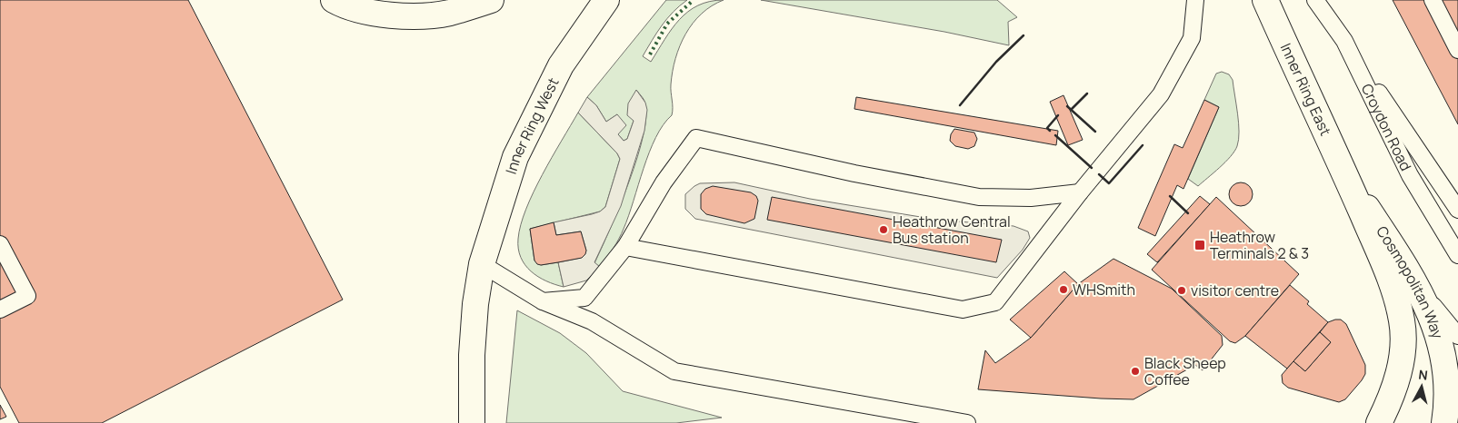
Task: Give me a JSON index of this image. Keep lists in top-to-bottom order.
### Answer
{
  "streets": {
    "street": ["Inner Ring East", "Inner Ring West", "Cosmopolitan Way"],
    "lane": ["Croydon Road"]
  },
  "crossings": [
    ["Inner Ring East", "Cosmopolitan Way"]
  ],
  "places": {
    "other": [
      "Heathrow Central Bus station",
      "WHSmith",
      "visitor centre",
      "Black Sheep Coffee"
    ],
    "transit": ["Heathrow Terminals 2 & 3"]
  },
  "north": "top"
}
